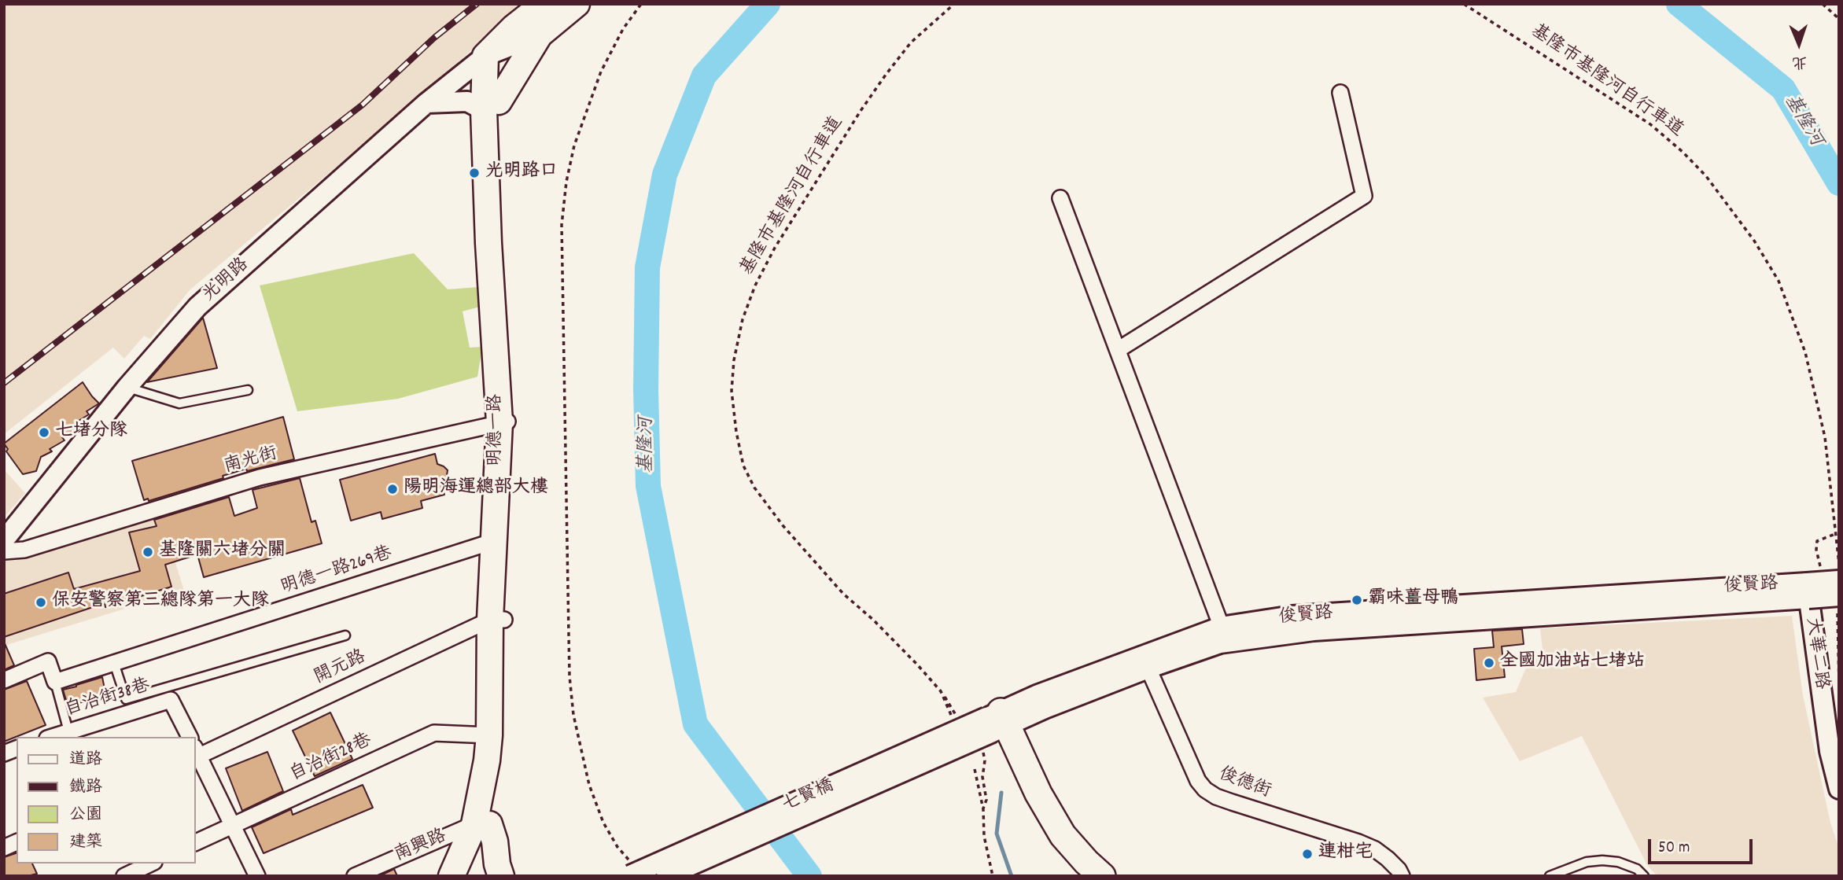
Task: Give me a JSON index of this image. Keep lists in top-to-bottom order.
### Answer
{
  "streets": {
    "main road": ["明德一路"],
    "street": [
      "光明路",
      "南光街",
      "明德一路269巷",
      "俊賢路",
      "大華二路",
      "開元路",
      "自治街38巷",
      "自治街28巷",
      "俊德街",
      "七賢橋",
      "南興路"
    ],
    "path": ["基隆市基隆河自行車道"]
  },
  "crossings": [
    ["基隆市基隆河自行車道", "俊賢路"],
    ["基隆市基隆河自行車道", "七賢橋"],
    ["光明路", "明德一路"],
    ["明德一路", "南光街"],
    ["明德一路", "明德一路269巷"],
    ["明德一路", "開元路"],
    ["明德一路", "自治街28巷"],
    ["明德一路", "南興路"],
    ["俊賢路", "大華二路"],
    ["俊賢路", "俊德街"],
    ["俊賢路", "七賢橋"]
  ],
  "water": ["基隆河"],
  "places": [
    "光明路口",
    "七堵分隊",
    "陽明海運總部大樓",
    "基隆關六堵分關",
    "霸味薑母鴨",
    "保安警察第三總隊第一大隊",
    "全國加油站七堵站",
    "連柑宅"
  ],
  "legend": [
    "道路",
    "鐵路",
    "公園",
    "建築"
  ],
  "scale_bar": "50 m",
  "north": "bottom"
}
